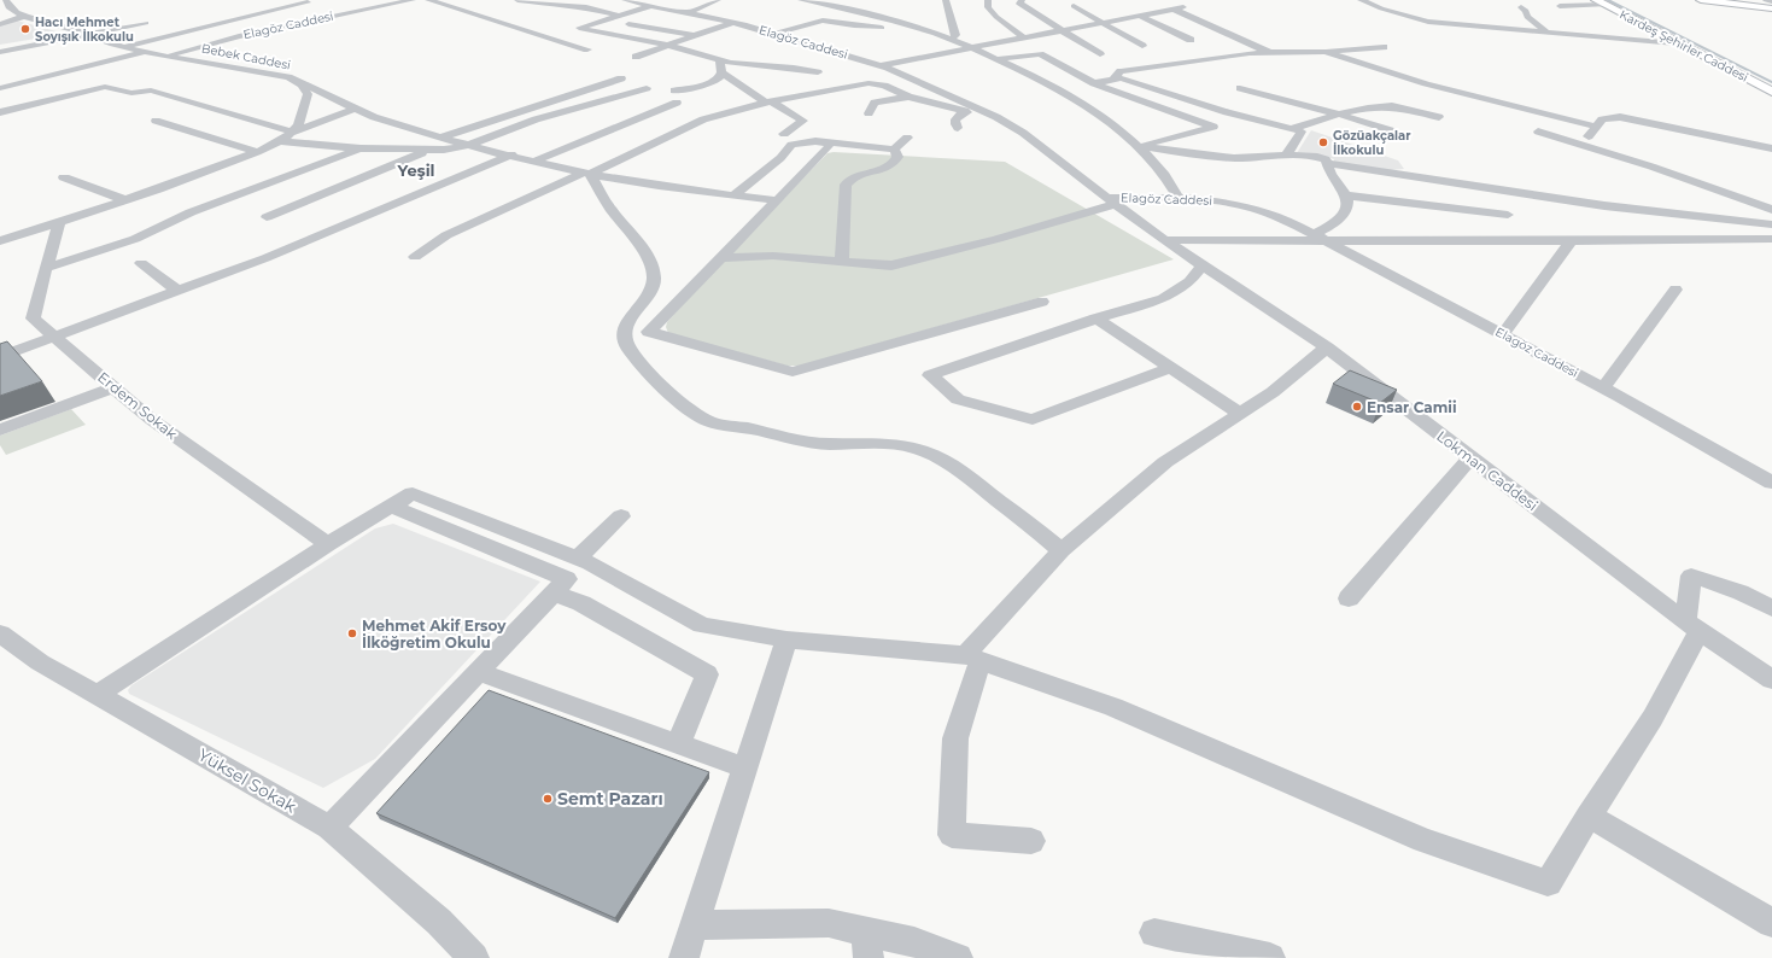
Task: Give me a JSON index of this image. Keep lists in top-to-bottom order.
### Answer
{
  "streets": {
    "main road": ["Kardeş Şehirler Caddesi"],
    "street": [
      "Elagöz Caddesi",
      "Bebek Caddesi",
      "Erdem Sokak",
      "Lokman Caddesi",
      "Yüksel Sokak"
    ]
  },
  "crossings": [
    ["Elagöz Caddesi", "Bebek Caddesi"],
    ["Elagöz Caddesi", "Lokman Caddesi"],
    ["Bebek Caddesi", "Erdem Sokak"]
  ],
  "districts": ["Yeşil"],
  "places": [
    "Hacı Mehmet Soyışık İlkokulu",
    "Gözüakçalar İlkokulu",
    "Ensar Camii",
    "Mehmet Akif Ersoy İlköğretim Okulu",
    "Semt Pazarı"
  ]
}
